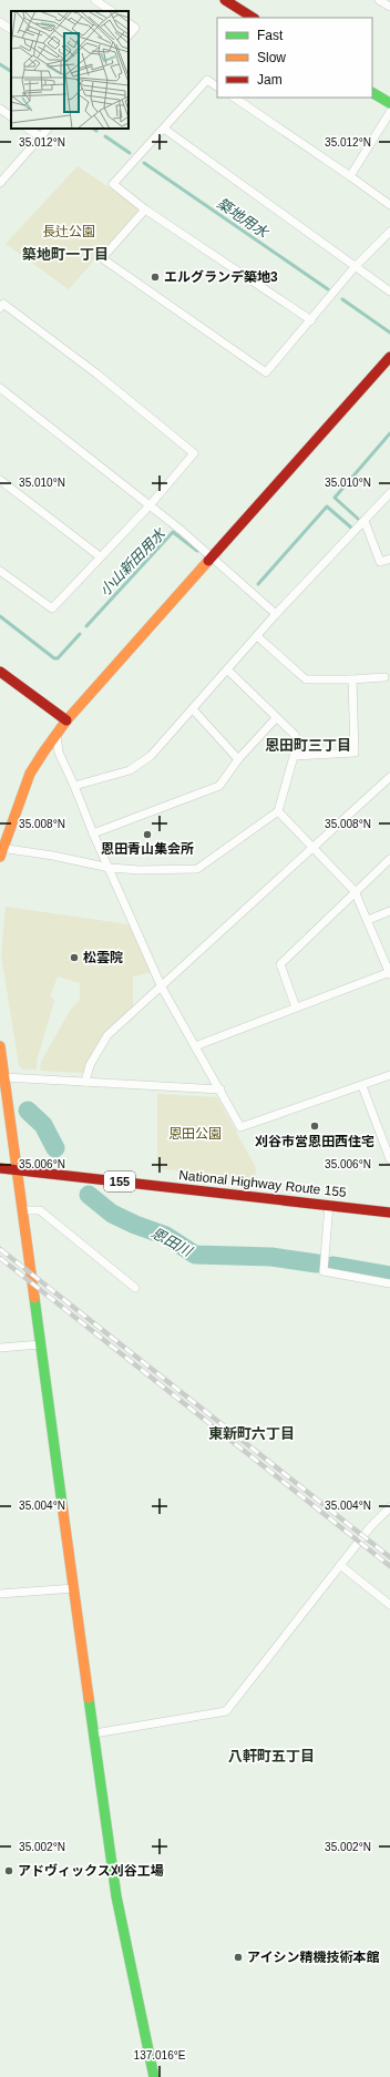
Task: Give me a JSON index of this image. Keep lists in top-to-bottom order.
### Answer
{
  "streets": {
    "main road": ["155", "National Highway Route 155"]
  },
  "districts": [
    "築地町一丁目",
    "恩田町三丁目",
    "東新町六丁目",
    "八軒町五丁目"
  ],
  "water": ["築地用水", "小山新田用水", "恩田川"],
  "parks": ["長辻公園", "恩田公園"],
  "places": [
    "エルグランデ築地3",
    "恩田青山集会所",
    "松雲院",
    "刈谷市営恩田西住宅",
    "アドヴィックス刈谷工場",
    "アイシン精機技術本館"
  ],
  "legend": ["Fast", "Slow", "Jam"],
  "coordinates": [
    "35.012°N",
    "35.010°N",
    "35.008°N",
    "35.006°N",
    "35.004°N",
    "35.002°N",
    "137.016°E"
  ]
}
